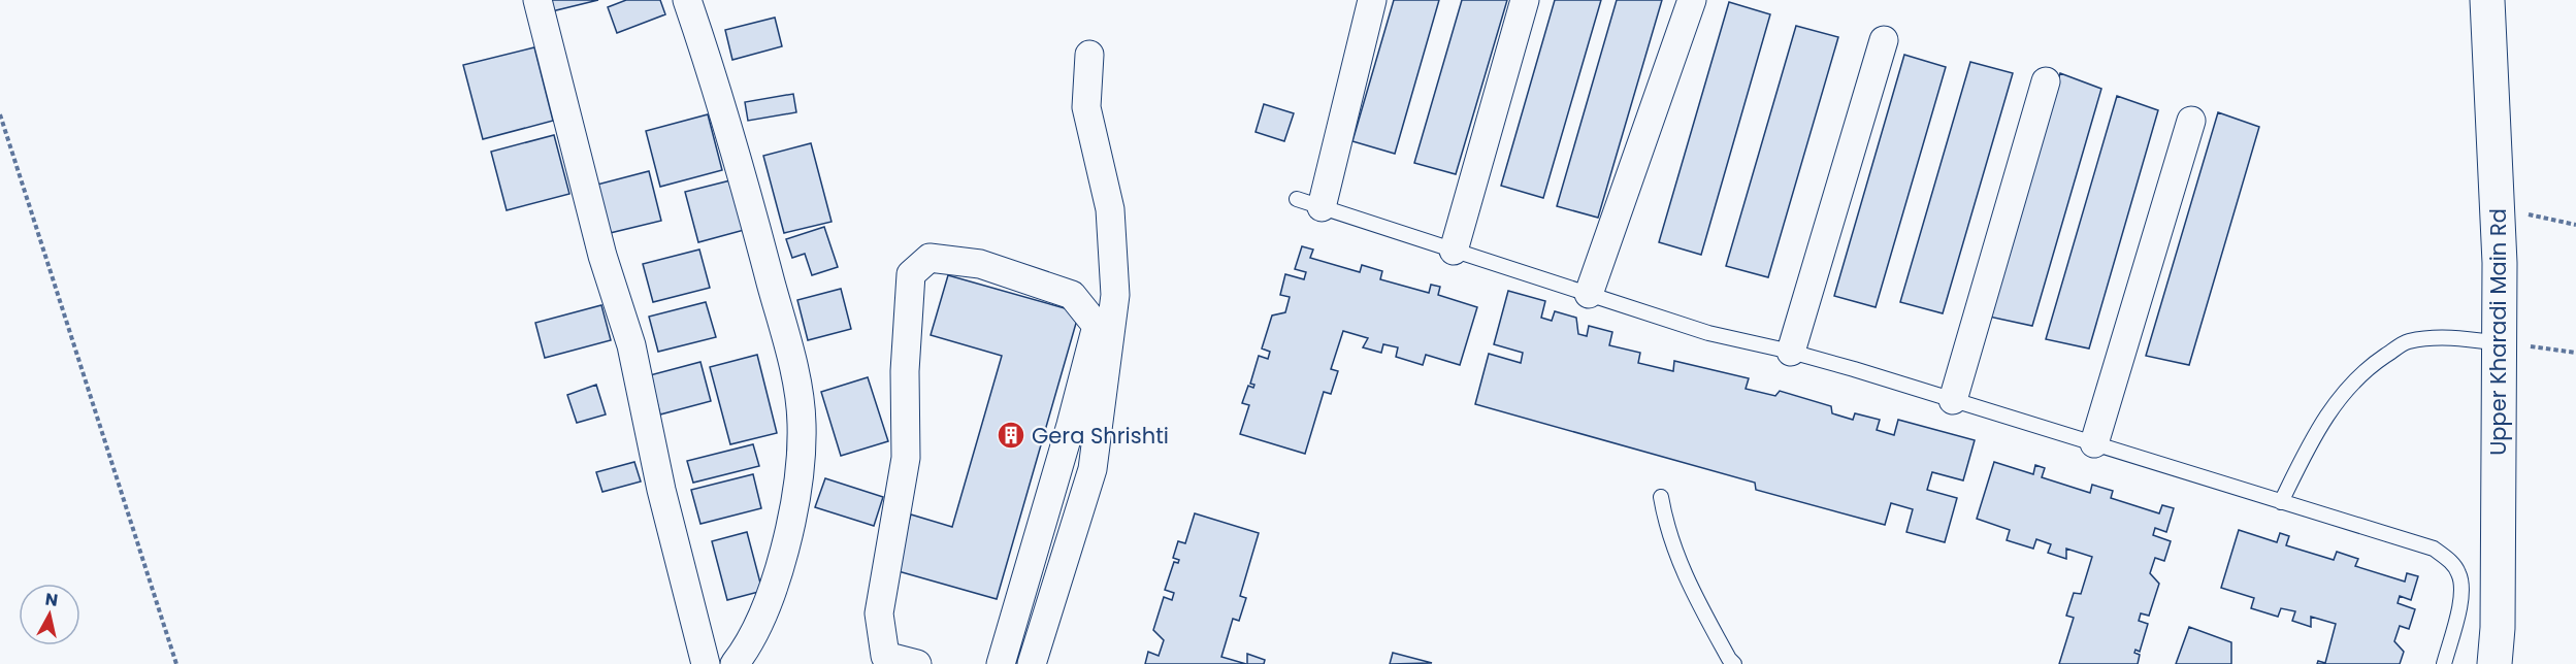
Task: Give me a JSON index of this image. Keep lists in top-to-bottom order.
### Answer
{
  "streets": {
    "street": ["Upper Kharadi Main Rd"]
  },
  "places": {
    "building": ["Gera Shrishti"]
  },
  "north": "top"
}
